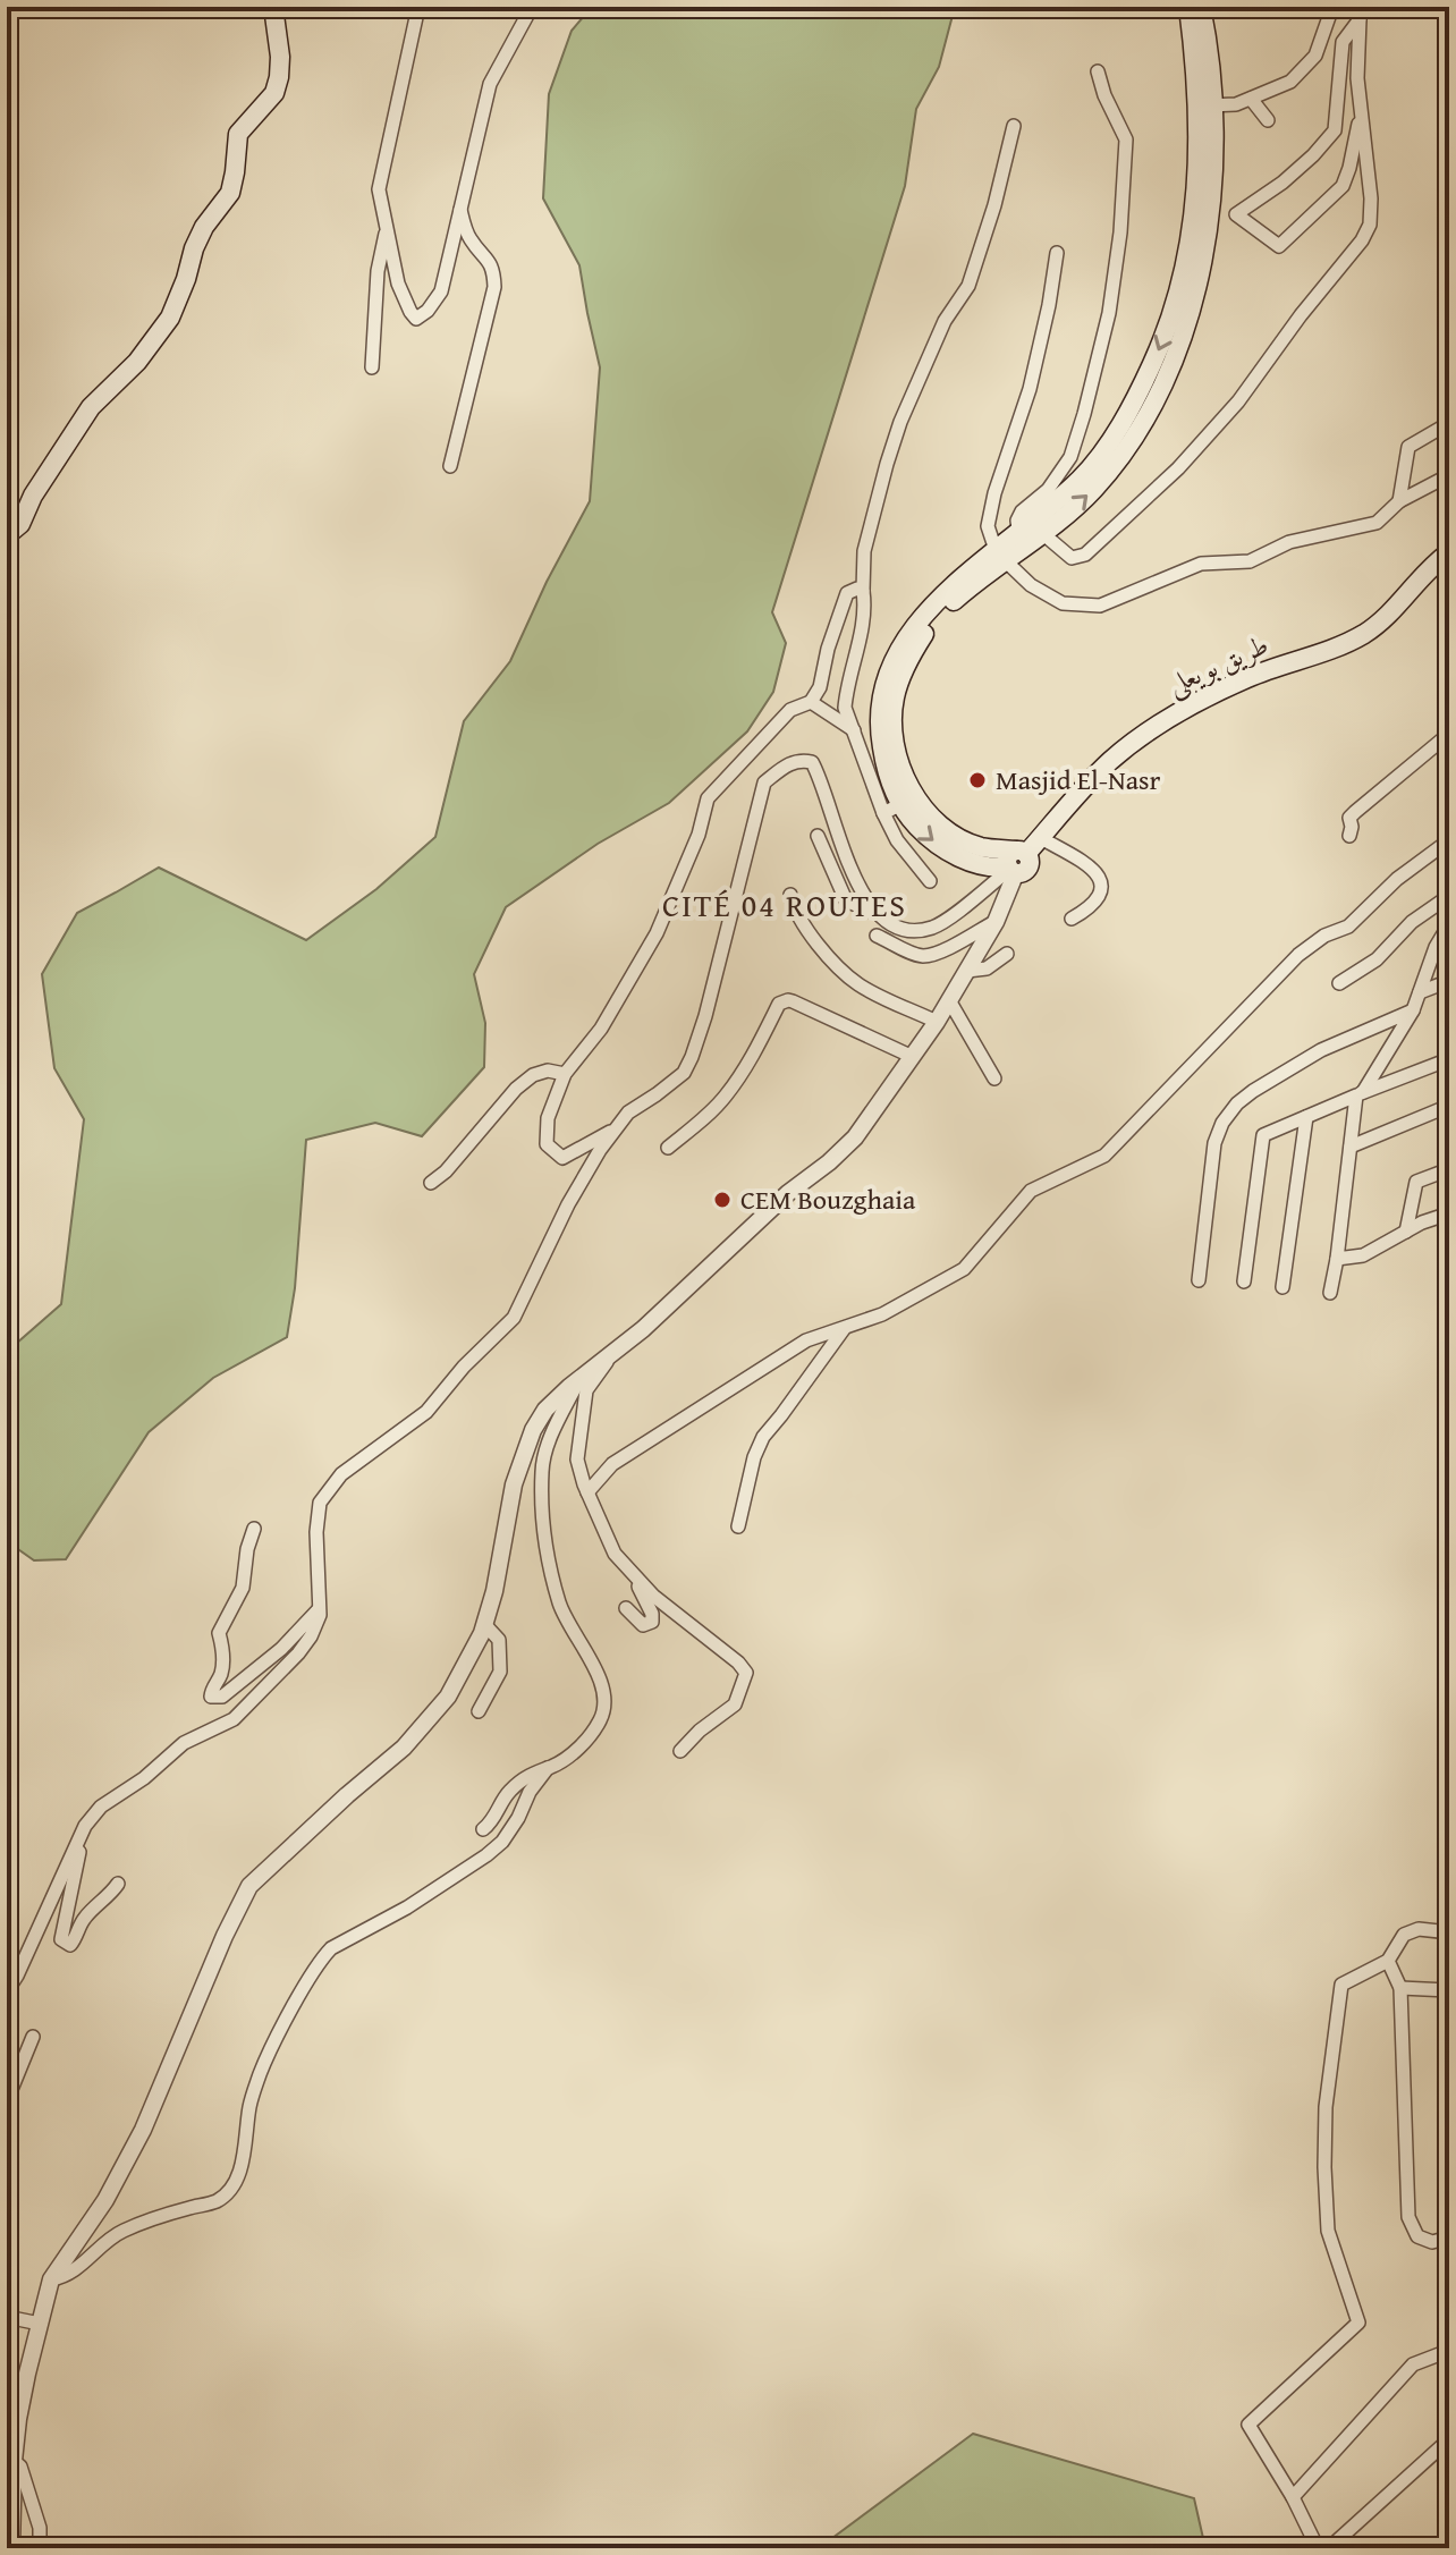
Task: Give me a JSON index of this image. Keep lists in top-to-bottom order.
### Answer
{
  "streets": {
    "main road": ["طريق بويعلى"]
  },
  "districts": ["CITÉ 04 ROUTES"],
  "places": ["Masjid El-Nasr", "CEM Bouzghaia"]
}
